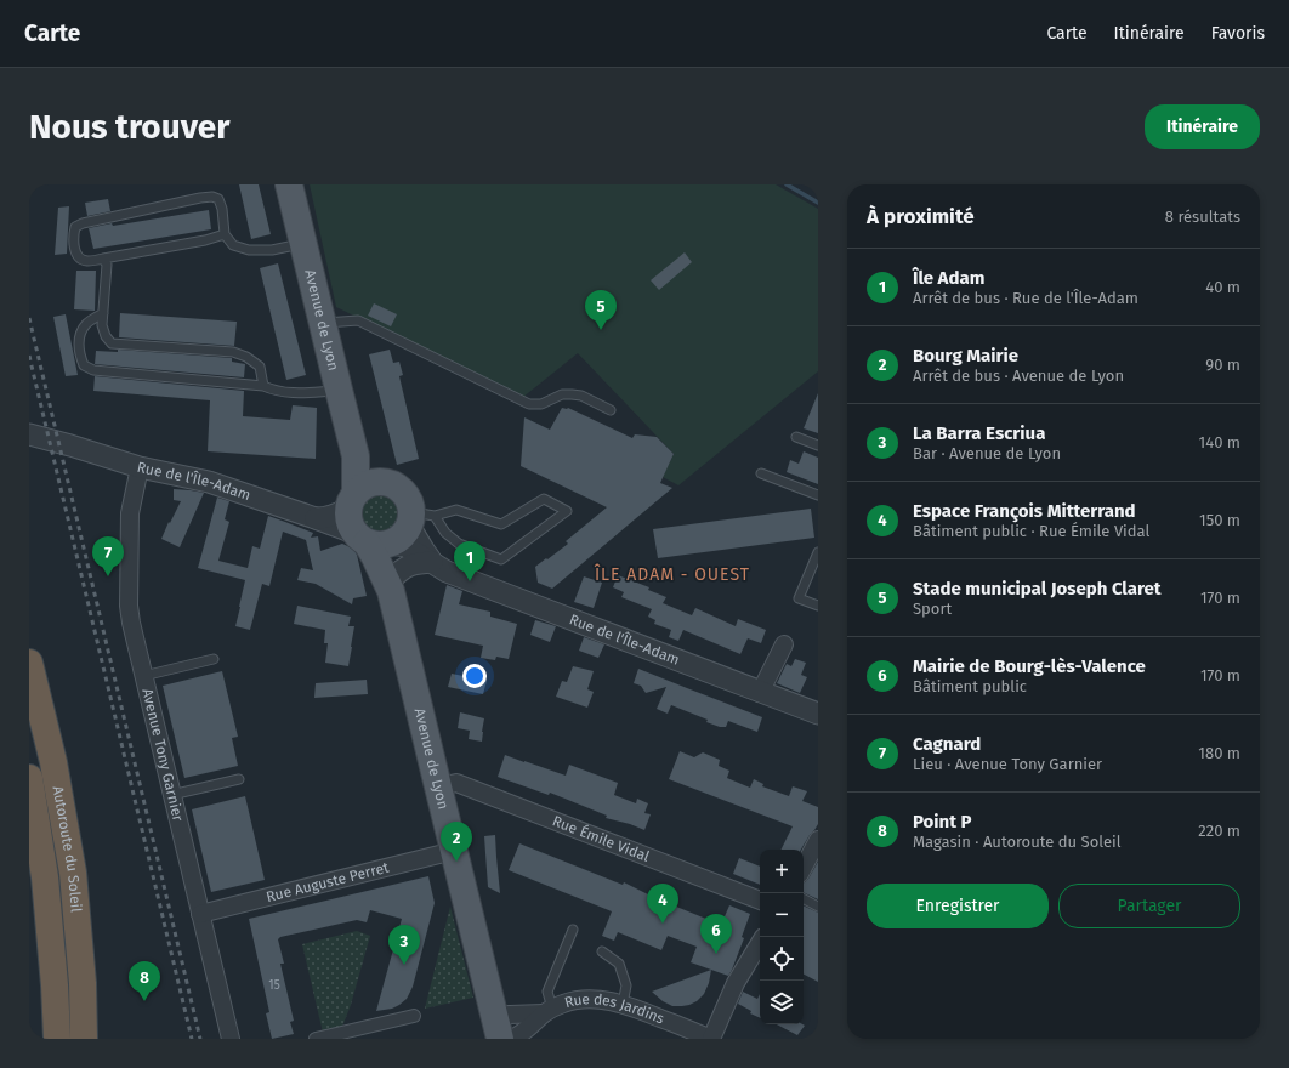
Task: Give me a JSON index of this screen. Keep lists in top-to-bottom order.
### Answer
{
  "streets": {
    "highway": ["Autoroute du Soleil"],
    "main road": ["Avenue de Lyon"],
    "street": [
      "Rue de l'Île-Adam",
      "Avenue Tony Garnier",
      "Rue Émile Vidal",
      "Rue Auguste Perret",
      "Rue des Jardins"
    ]
  },
  "crossings": [
    ["Avenue de Lyon", "Rue de l'Île-Adam"],
    ["Avenue de Lyon", "Rue Émile Vidal"],
    ["Avenue de Lyon", "Rue Auguste Perret"],
    ["Avenue de Lyon", "Rue des Jardins"],
    ["Rue de l'Île-Adam", "Avenue Tony Garnier"],
    ["Avenue Tony Garnier", "Rue Auguste Perret"]
  ],
  "districts": ["ÎLE ADAM - OUEST"],
  "house_numbers": ["15"],
  "page": {
    "header": "Carte",
    "nav": ["Carte", "Itinéraire", "Favoris"],
    "buttons": [
      "Itinéraire",
      ["Enregistrer", "Partager"]
    ],
    "title": "Nous trouver",
    "heading": ["À proximité", "8 résultats"],
    "list": [
      {
        "mark": "1",
        "name": "Île Adam",
        "note": "Arrêt de bus · Rue de l'Île-Adam",
        "value": "40 m"
      },
      {
        "mark": "2",
        "name": "Bourg Mairie",
        "note": "Arrêt de bus · Avenue de Lyon",
        "value": "90 m"
      },
      {
        "mark": "3",
        "name": "La Barra Escriua",
        "note": "Bar · Avenue de Lyon",
        "value": "140 m"
      },
      {
        "mark": "4",
        "name": "Espace François Mitterrand",
        "note": "Bâtiment public · Rue Émile Vidal",
        "value": "150 m"
      },
      {
        "mark": "5",
        "name": "Stade municipal Joseph Claret",
        "note": "Sport",
        "value": "170 m"
      },
      {
        "mark": "6",
        "name": "Mairie de Bourg-lès-Valence",
        "note": "Bâtiment public",
        "value": "170 m"
      },
      {
        "mark": "7",
        "name": "Cagnard",
        "note": "Lieu · Avenue Tony Garnier",
        "value": "180 m"
      },
      {
        "mark": "8",
        "name": "Point P",
        "note": "Magasin · Autoroute du Soleil",
        "value": "220 m"
      }
    ],
    "pins": [
      "5",
      "7",
      "1",
      "2",
      "4",
      "6",
      "3",
      "8"
    ],
    "map_buttons": ["+", "−"]
  }
}
